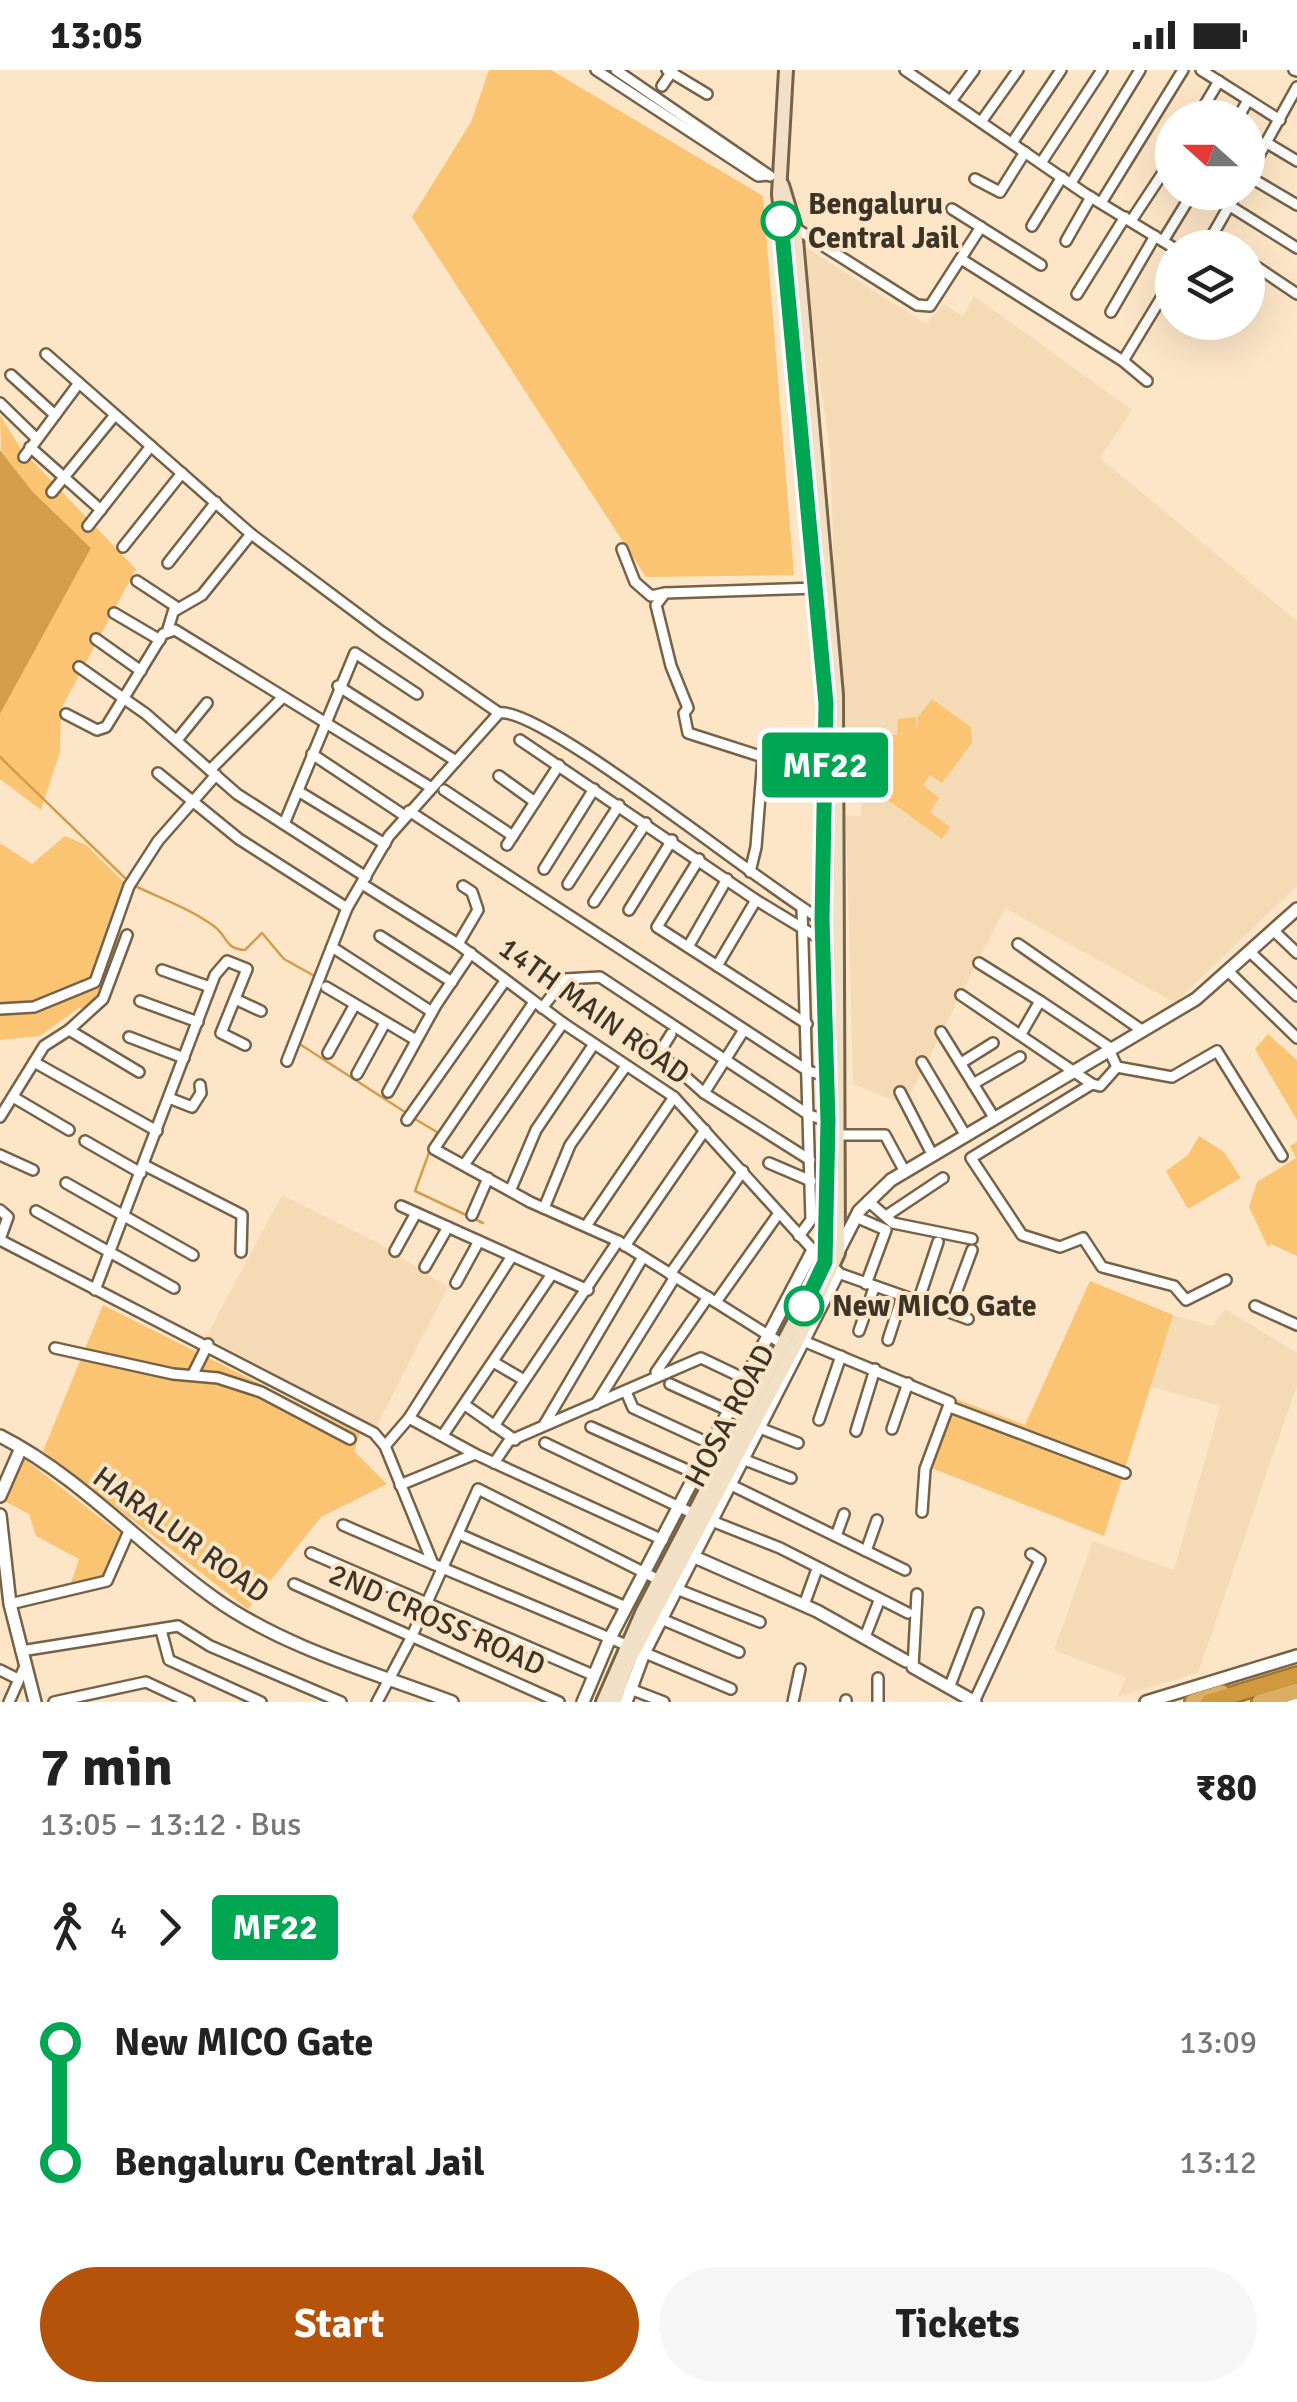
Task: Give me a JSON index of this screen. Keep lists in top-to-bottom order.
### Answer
{
  "streets": {
    "main road": ["HOSA ROAD"],
    "street": ["14TH MAIN ROAD", "HARALUR ROAD", "2ND CROSS ROAD"]
  },
  "crossings": [
    ["14TH MAIN ROAD", "HOSA ROAD"]
  ],
  "places": ["Bengaluru Central Jail", "New MICO Gate"],
  "lines": ["bus line MF22"],
  "north": "left",
  "page": {
    "status": "13:05",
    "on_map": "MF22",
    "heading": ["7 min", "13:05 – 13:12 · Bus", "₹80"],
    "legs": ["4", "MF22"],
    "list": [
      {
        "name": "New MICO Gate",
        "value": "13:09"
      },
      {
        "name": "Bengaluru Central Jail",
        "value": "13:12"
      }
    ],
    "buttons": ["Start", "Tickets"]
  }
}
